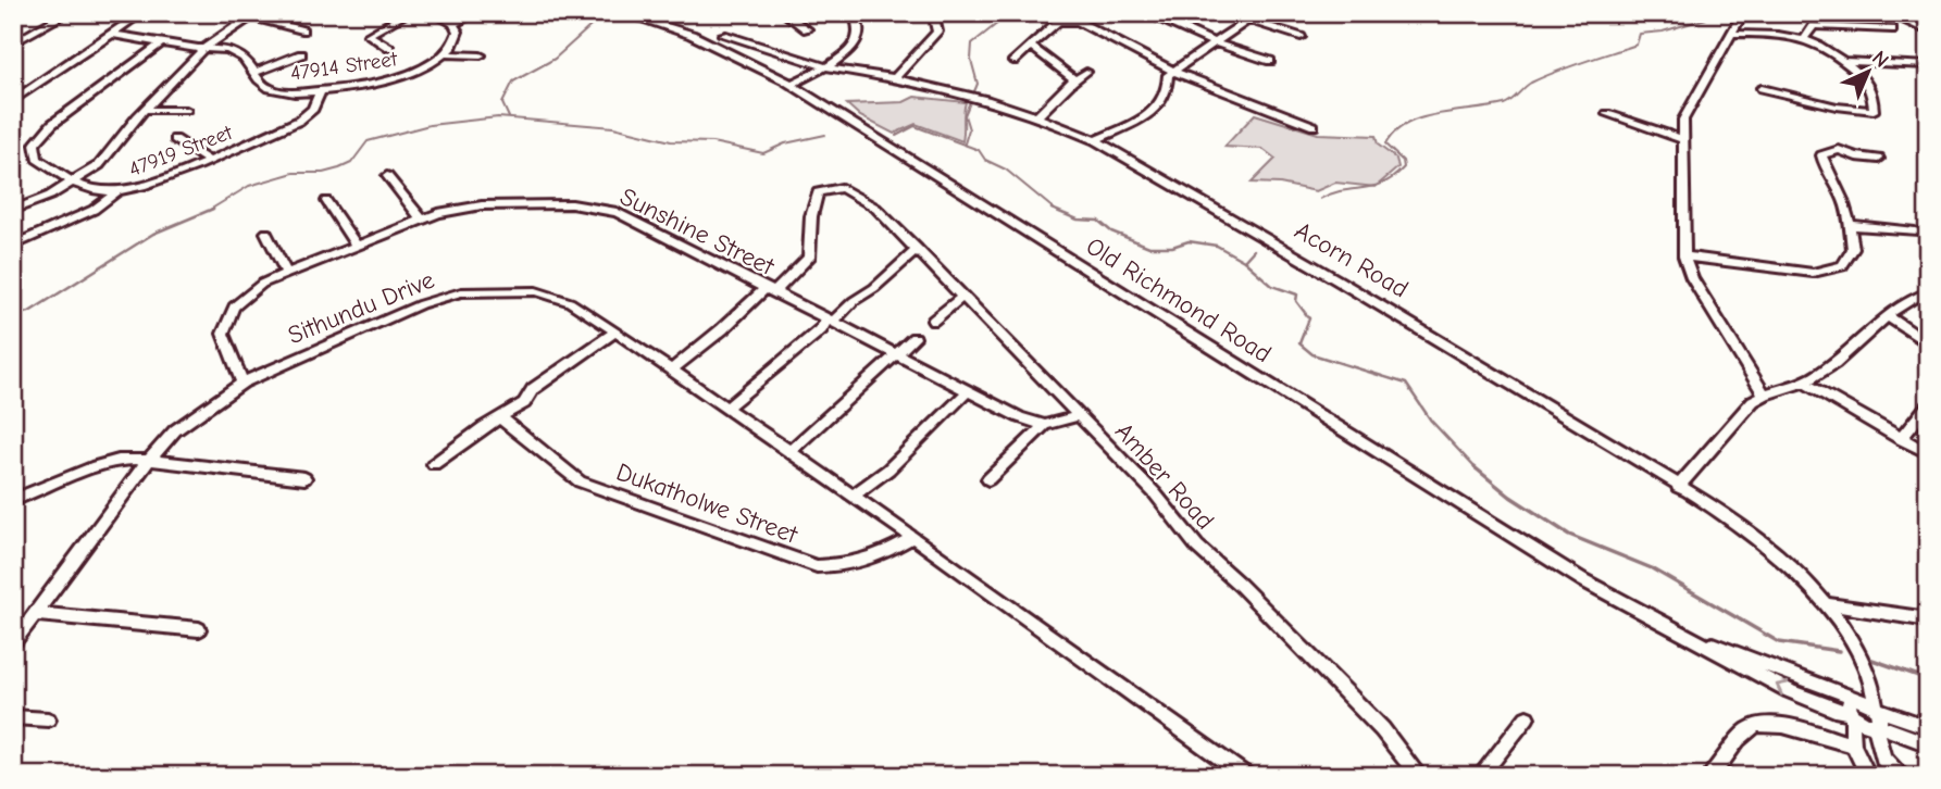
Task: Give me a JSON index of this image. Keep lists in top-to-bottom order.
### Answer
{
  "streets": {
    "street": [
      "47914 Street",
      "47919 Street",
      "Sunshine Street",
      "Acorn Road",
      "Old Richmond Road",
      "Sithundu Drive",
      "Amber Road",
      "Dukatholwe Street"
    ]
  },
  "crossings": [
    ["47914 Street", "47919 Street"],
    ["Sunshine Street", "Sithundu Drive"],
    ["Sunshine Street", "Amber Road"],
    ["Acorn Road", "Old Richmond Road"],
    ["Sithundu Drive", "Dukatholwe Street"]
  ],
  "north": "top right"
}
